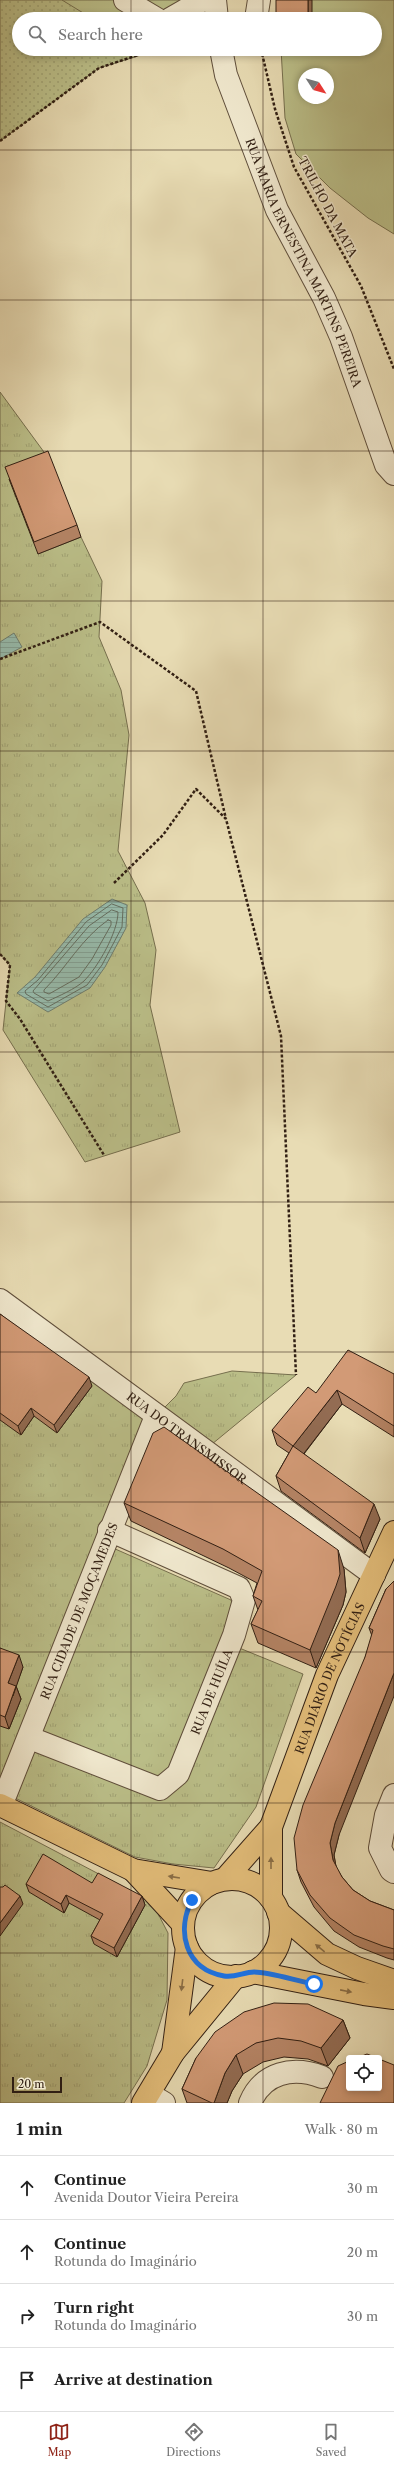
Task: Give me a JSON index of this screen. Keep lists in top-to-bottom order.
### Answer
{
  "streets": {
    "main road": ["RUA DIÁRIO DE NOTÍCIAS"],
    "street": [
      "RUA MARIA ERNESTINA MARTINS PEREIRA",
      "RUA DO TRANSMISSOR",
      "RUA CIDADE DE MOÇAMEDES",
      "RUA DE HUÍLA"
    ],
    "path": ["TRILHO DA MATA"]
  },
  "crossings": [
    ["RUA DO TRANSMISSOR", "RUA CIDADE DE MOÇAMEDES"],
    ["RUA DO TRANSMISSOR", "RUA DIÁRIO DE NOTÍCIAS"],
    ["RUA CIDADE DE MOÇAMEDES", "RUA DE HUÍLA"]
  ],
  "scale_bar": "20 m",
  "north": "bottom right",
  "page": {
    "search": "Search here",
    "scale": "20 m",
    "heading": ["1 min", "Walk · 80 m"],
    "list": [
      ["Continue", "Avenida Doutor Vieira Pereira", "30 m"],
      ["Continue", "Rotunda do Imaginário", "20 m"],
      ["Turn right", "Rotunda do Imaginário", "30 m"],
      "Arrive at destination"
    ],
    "nav": ["Map", "Directions", "Saved"]
  }
}
